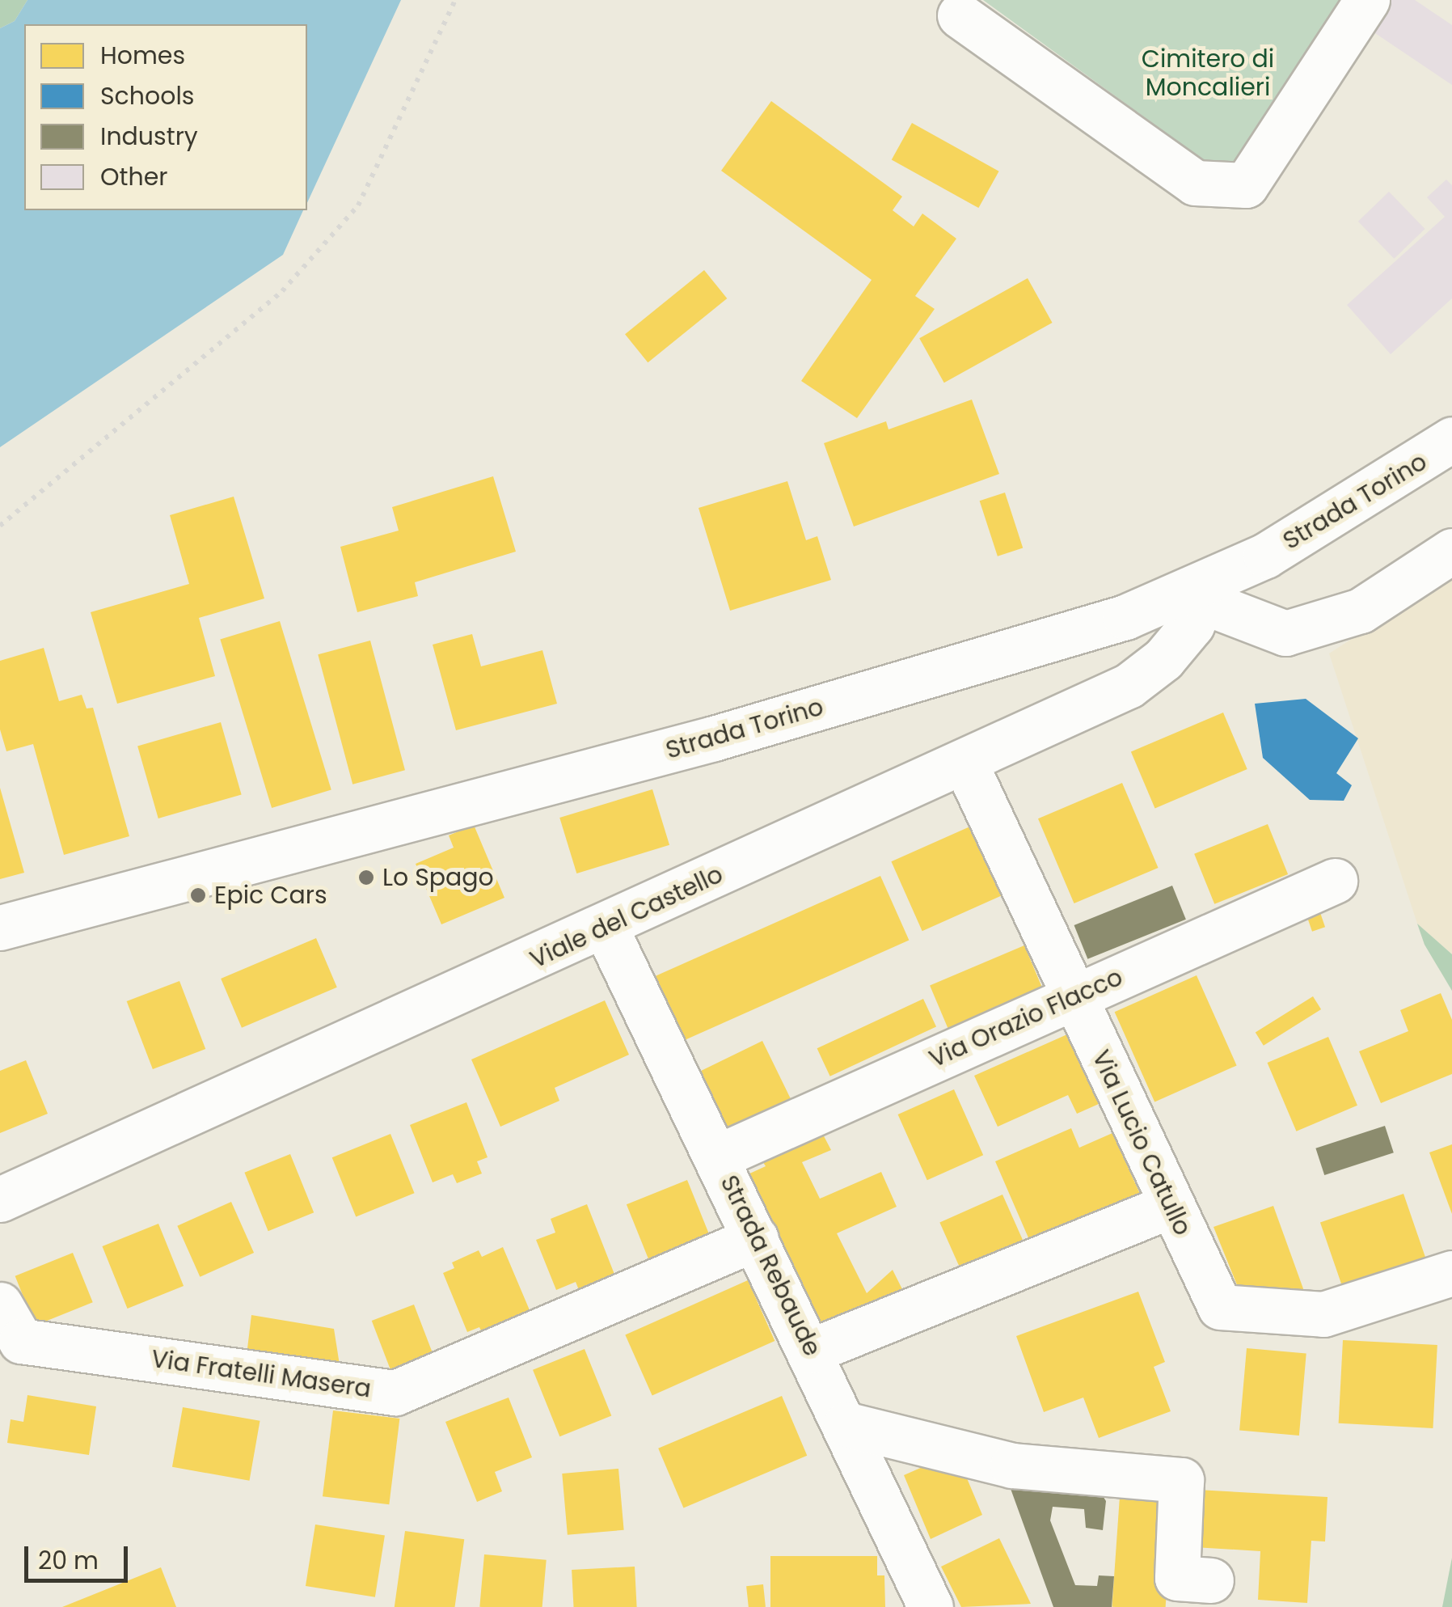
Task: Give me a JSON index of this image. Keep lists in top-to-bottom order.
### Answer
{
  "streets": {
    "street": [
      "Strada Torino",
      "Viale del Castello",
      "Via Orazio Flacco",
      "Via Lucio Catullo",
      "Strada Rebaude",
      "Via Fratelli Masera"
    ]
  },
  "crossings": [
    ["Strada Torino", "Viale del Castello"],
    ["Viale del Castello", "Via Lucio Catullo"],
    ["Viale del Castello", "Strada Rebaude"],
    ["Via Orazio Flacco", "Via Lucio Catullo"],
    ["Via Orazio Flacco", "Strada Rebaude"],
    ["Strada Rebaude", "Via Fratelli Masera"]
  ],
  "parks": ["Cimitero di Moncalieri"],
  "places": ["Lo Spago", "Epic Cars"],
  "legend": [
    "Homes",
    "Schools",
    "Industry",
    "Other"
  ],
  "scale_bar": "20 m"
}
